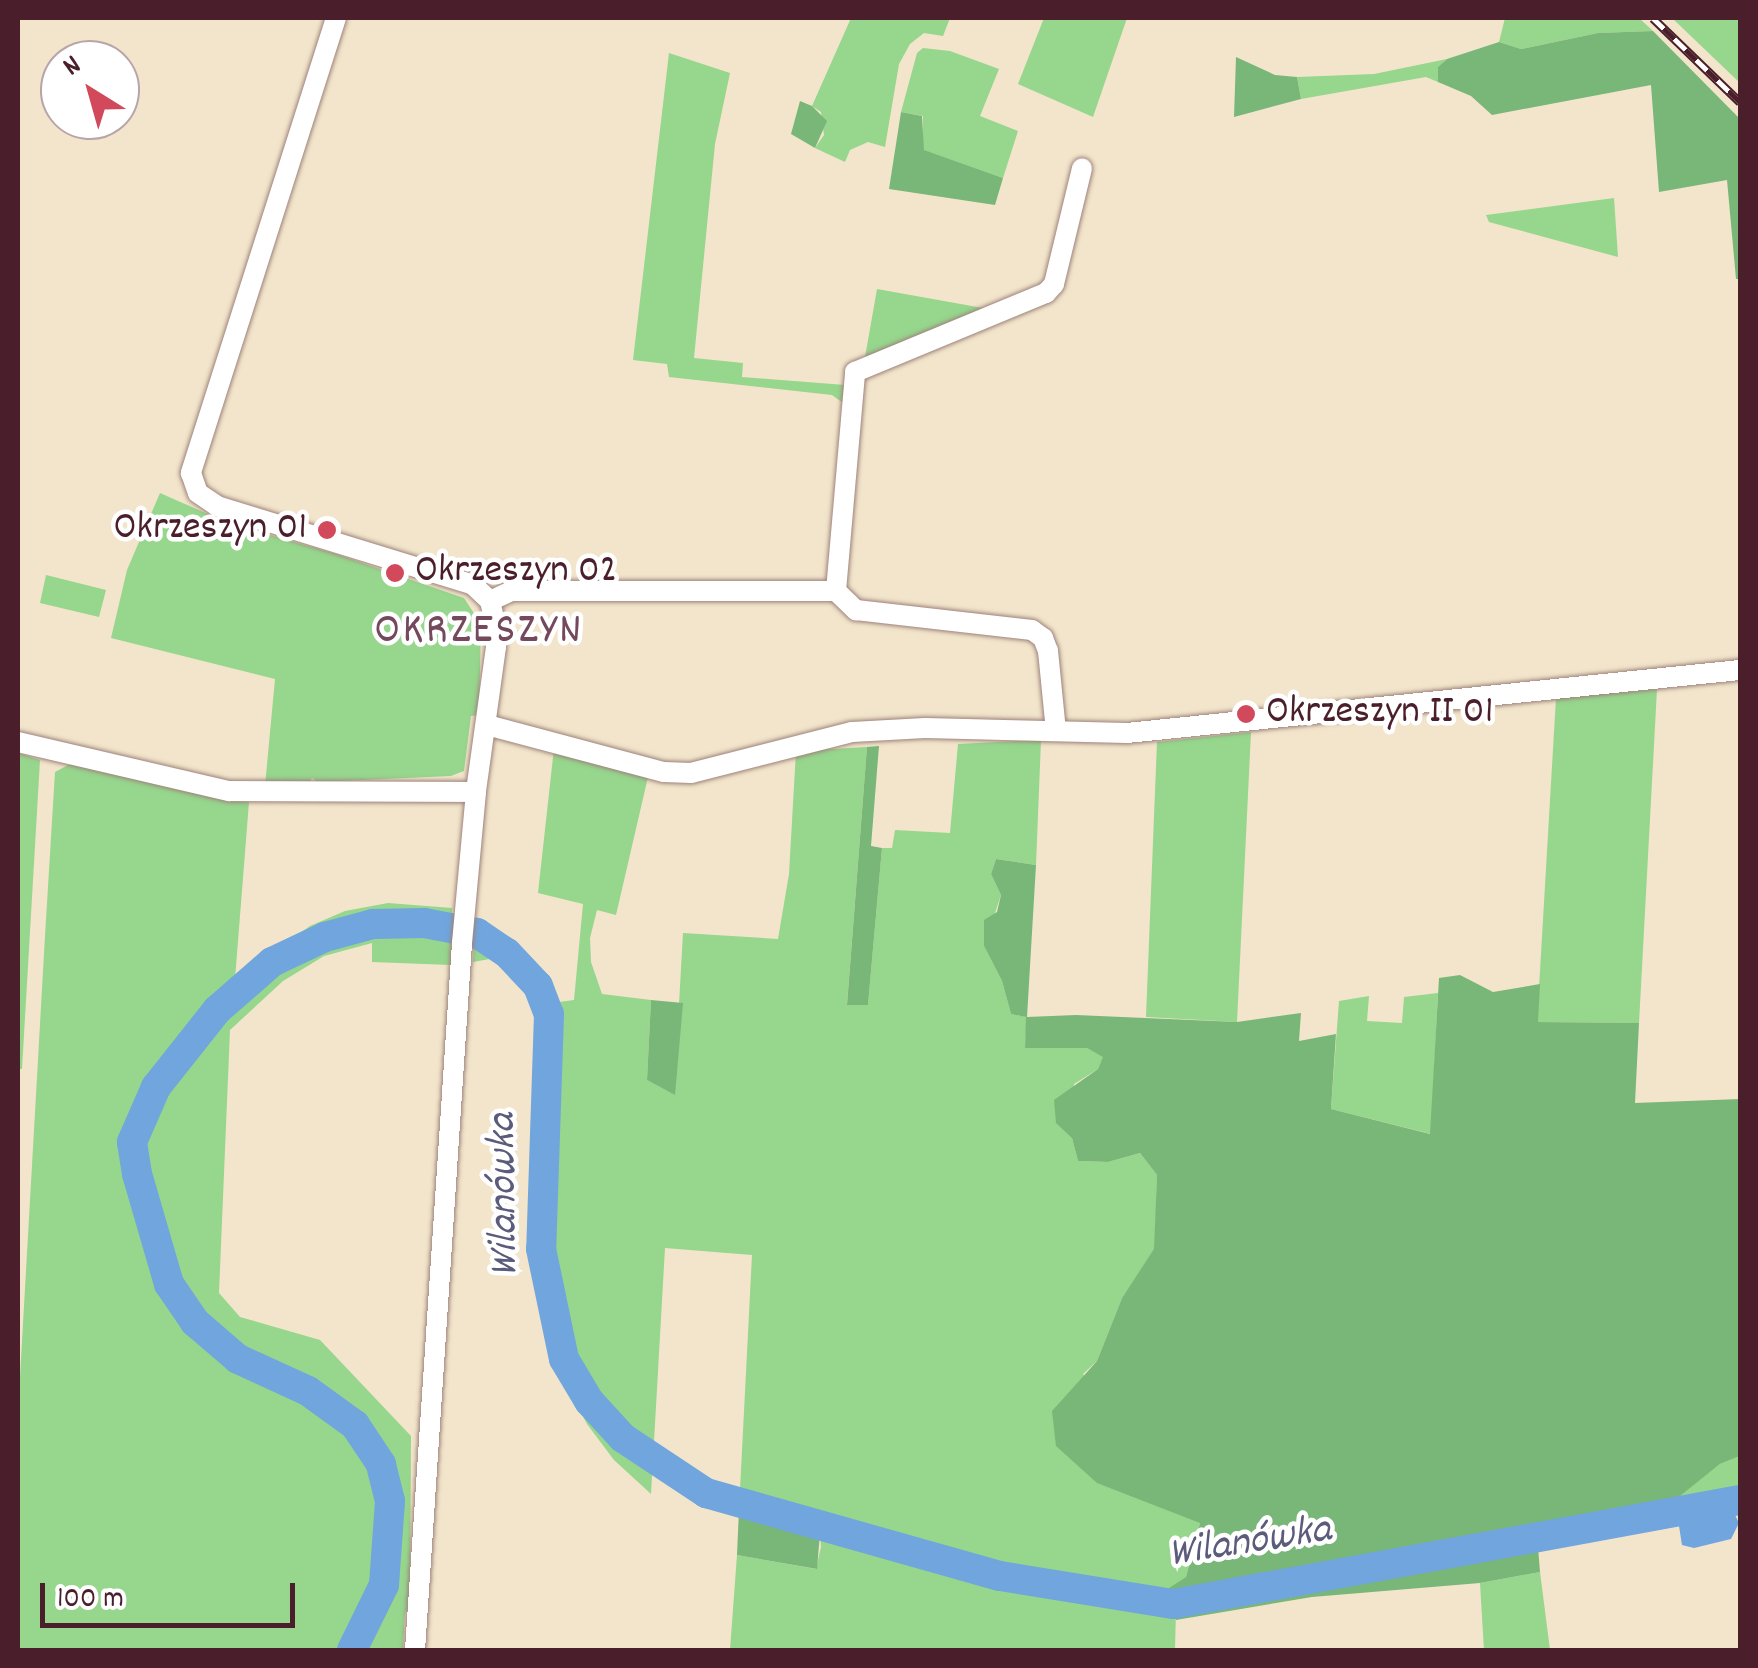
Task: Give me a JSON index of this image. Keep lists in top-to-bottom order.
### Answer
{
  "districts": ["OKRZESZYN"],
  "water": ["Wilanówka"],
  "places": ["Okrzeszyn 01", "Okrzeszyn 02", "Okrzeszyn II 01"],
  "scale_bar": "100 m",
  "north": "top left"
}
